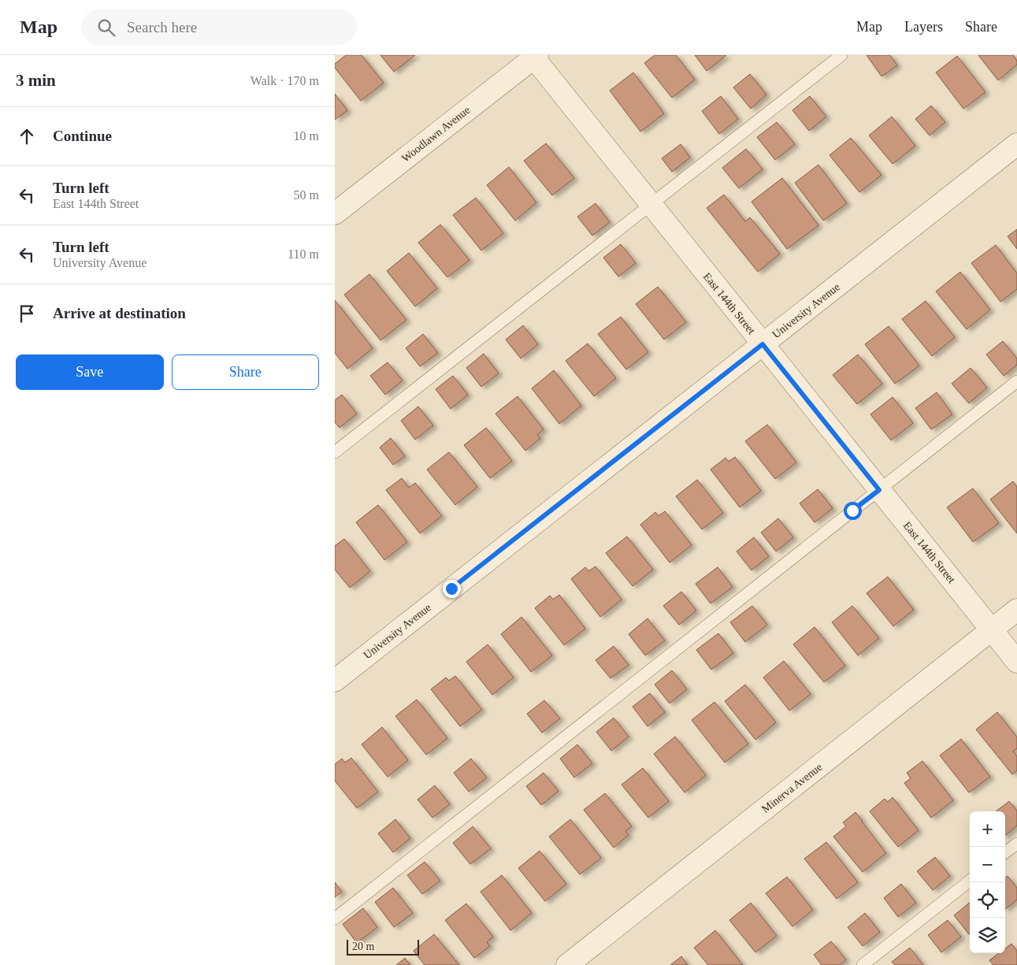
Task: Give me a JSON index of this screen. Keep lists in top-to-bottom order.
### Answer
{
  "streets": {
    "street": [
      "Woodlawn Avenue",
      "East 144th Street",
      "University Avenue",
      "Minerva Avenue"
    ]
  },
  "crossings": [
    ["Woodlawn Avenue", "East 144th Street"],
    ["East 144th Street", "University Avenue"],
    ["East 144th Street", "Minerva Avenue"]
  ],
  "scale_bar": "20 m",
  "page": {
    "header": "Map",
    "search": "Search here",
    "nav": ["Map", "Layers", "Share"],
    "heading": ["3 min", "Walk · 170 m"],
    "list": [
      ["Continue", "10 m"],
      ["Turn left", "East 144th Street", "50 m"],
      ["Turn left", "University Avenue", "110 m"],
      "Arrive at destination"
    ],
    "buttons": ["Save", "Share"],
    "map_buttons": ["+", "−"],
    "scale": "20 m"
  }
}
